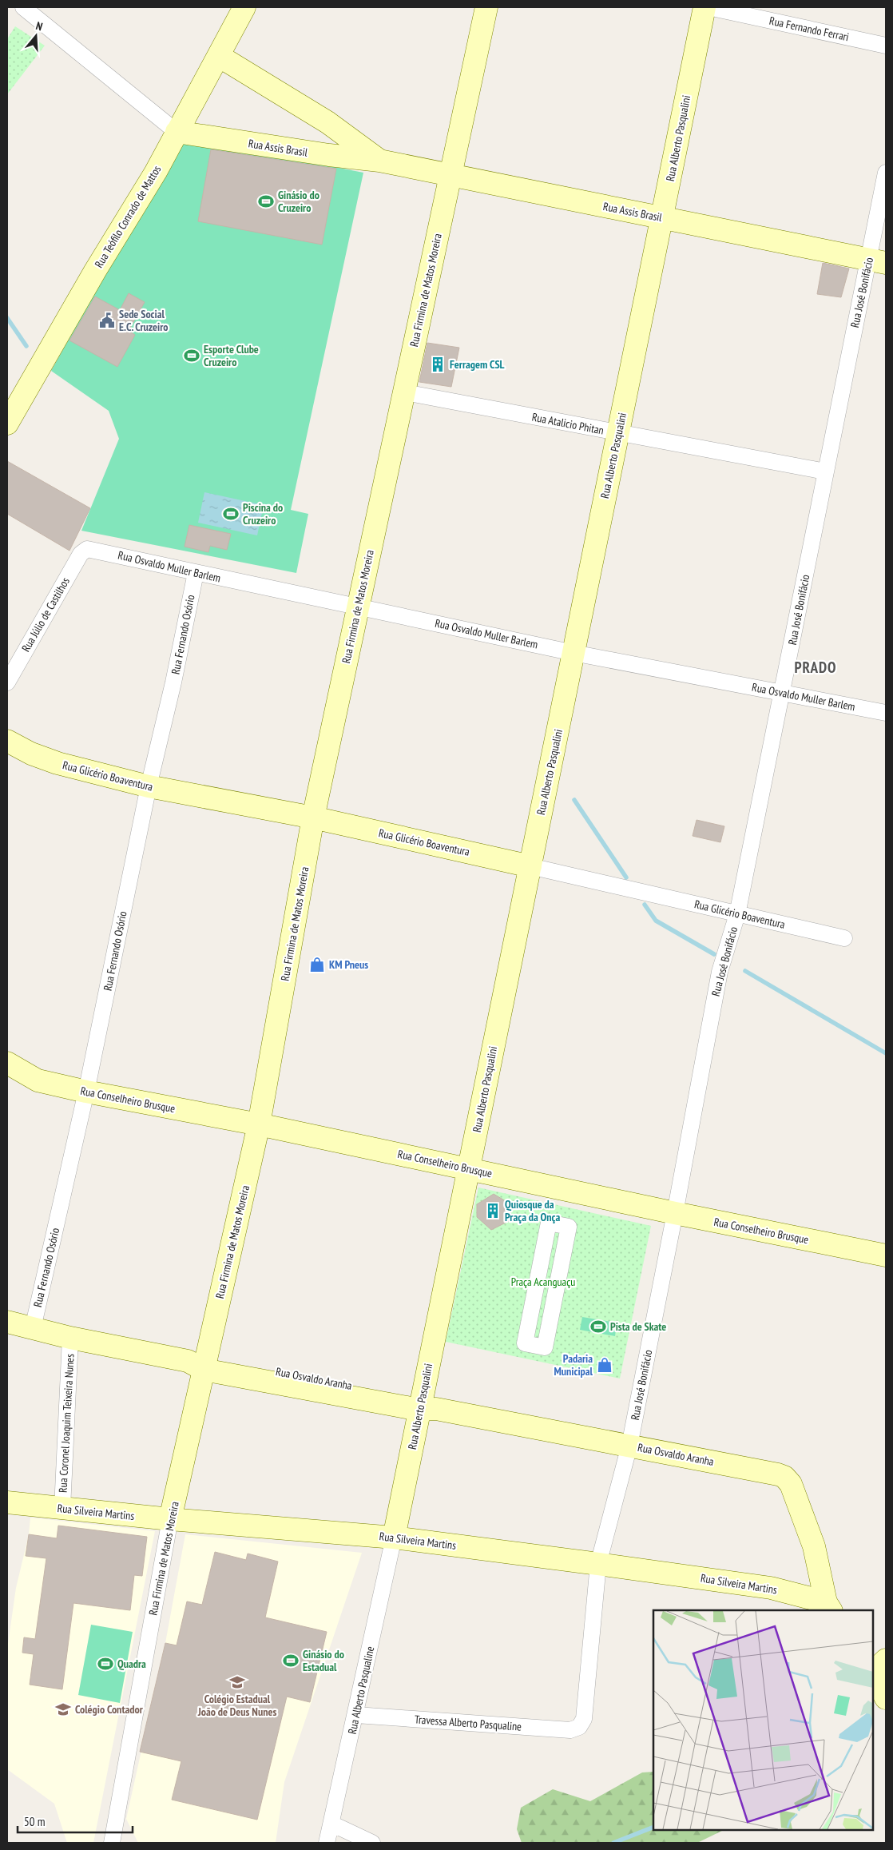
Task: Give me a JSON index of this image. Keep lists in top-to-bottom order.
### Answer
{
  "streets": {
    "street": [
      "Rua Fernando Ferrari",
      "Rua Alberto Pasqualini",
      "Rua Assis Brasil",
      "Rua Teófilo Conrado de Mattos",
      "Rua Firmina de Matos Moreira",
      "Rua José Bonifácio",
      "Rua Atalicio Phitan",
      "Rua Osvaldo Muller Barlem",
      "Rua Júlio de Castilhos",
      "Rua Fernando Osório",
      "Rua Glicério Boaventura",
      "Rua Conselheiro Brusque",
      "Rua Osvaldo Aranha",
      "Rua Coronel Joaquim Teixeira Nunes",
      "Rua Silveira Martins",
      "Rua Alberto Pasqualine",
      "Travessa Alberto Pasqualine"
    ]
  },
  "crossings": [
    ["Rua Alberto Pasqualini", "Rua Assis Brasil"],
    ["Rua Alberto Pasqualini", "Rua Atalicio Phitan"],
    ["Rua Alberto Pasqualini", "Rua Osvaldo Muller Barlem"],
    ["Rua Alberto Pasqualini", "Rua Glicério Boaventura"],
    ["Rua Alberto Pasqualini", "Rua Conselheiro Brusque"],
    ["Rua Alberto Pasqualini", "Rua Osvaldo Aranha"],
    ["Rua Alberto Pasqualini", "Rua Silveira Martins"],
    ["Rua Alberto Pasqualini", "Rua Alberto Pasqualine"],
    ["Rua Assis Brasil", "Rua Teófilo Conrado de Mattos"],
    ["Rua Assis Brasil", "Rua Firmina de Matos Moreira"],
    ["Rua Assis Brasil", "Rua José Bonifácio"],
    ["Rua Firmina de Matos Moreira", "Rua Atalicio Phitan"],
    ["Rua Firmina de Matos Moreira", "Rua Osvaldo Muller Barlem"],
    ["Rua Firmina de Matos Moreira", "Rua Glicério Boaventura"],
    ["Rua Firmina de Matos Moreira", "Rua Conselheiro Brusque"],
    ["Rua Firmina de Matos Moreira", "Rua Osvaldo Aranha"],
    ["Rua Firmina de Matos Moreira", "Rua Silveira Martins"],
    ["Rua José Bonifácio", "Rua Atalicio Phitan"],
    ["Rua José Bonifácio", "Rua Osvaldo Muller Barlem"],
    ["Rua José Bonifácio", "Rua Glicério Boaventura"],
    ["Rua José Bonifácio", "Rua Conselheiro Brusque"],
    ["Rua José Bonifácio", "Rua Osvaldo Aranha"],
    ["Rua José Bonifácio", "Rua Silveira Martins"],
    ["Rua José Bonifácio", "Travessa Alberto Pasqualine"],
    ["Rua Osvaldo Muller Barlem", "Rua Júlio de Castilhos"],
    ["Rua Osvaldo Muller Barlem", "Rua Fernando Osório"],
    ["Rua Fernando Osório", "Rua Glicério Boaventura"],
    ["Rua Fernando Osório", "Rua Conselheiro Brusque"],
    ["Rua Fernando Osório", "Rua Osvaldo Aranha"],
    ["Rua Osvaldo Aranha", "Rua Coronel Joaquim Teixeira Nunes"],
    ["Rua Osvaldo Aranha", "Rua Silveira Martins"],
    ["Rua Coronel Joaquim Teixeira Nunes", "Rua Silveira Martins"],
    ["Rua Silveira Martins", "Rua Alberto Pasqualine"],
    ["Rua Alberto Pasqualine", "Travessa Alberto Pasqualine"]
  ],
  "districts": ["PRADO"],
  "parks": ["Praça Acanguaçu"],
  "places": {
    "sports": [
      "Ginásio do Cruzeiro",
      "Esporte Clube Cruzeiro",
      "Piscina do Cruzeiro",
      "Pista de Skate",
      "Ginásio do Estadual",
      "Quadra"
    ],
    "public building": ["Sede Social E.C. Cruzeiro"],
    "building": ["Ferragem CSL", "Quiosque da Praça da Onça"],
    "shop": ["KM Pneus", "Padaria Municipal"],
    "school or university": ["Colégio Estadual João de Deus Nunes", "Colégio Contador"]
  },
  "scale_bar": "50 m",
  "north": "top"
}
